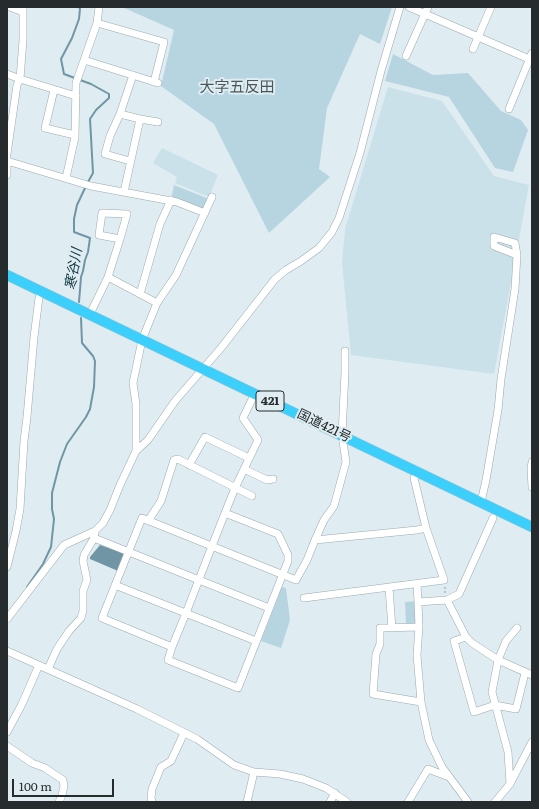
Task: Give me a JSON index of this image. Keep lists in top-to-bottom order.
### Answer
{
  "streets": {
    "highway": ["421", "国道421号"]
  },
  "districts": ["大字五反田"],
  "water": ["寒谷川"],
  "scale_bar": "100 m"
}
